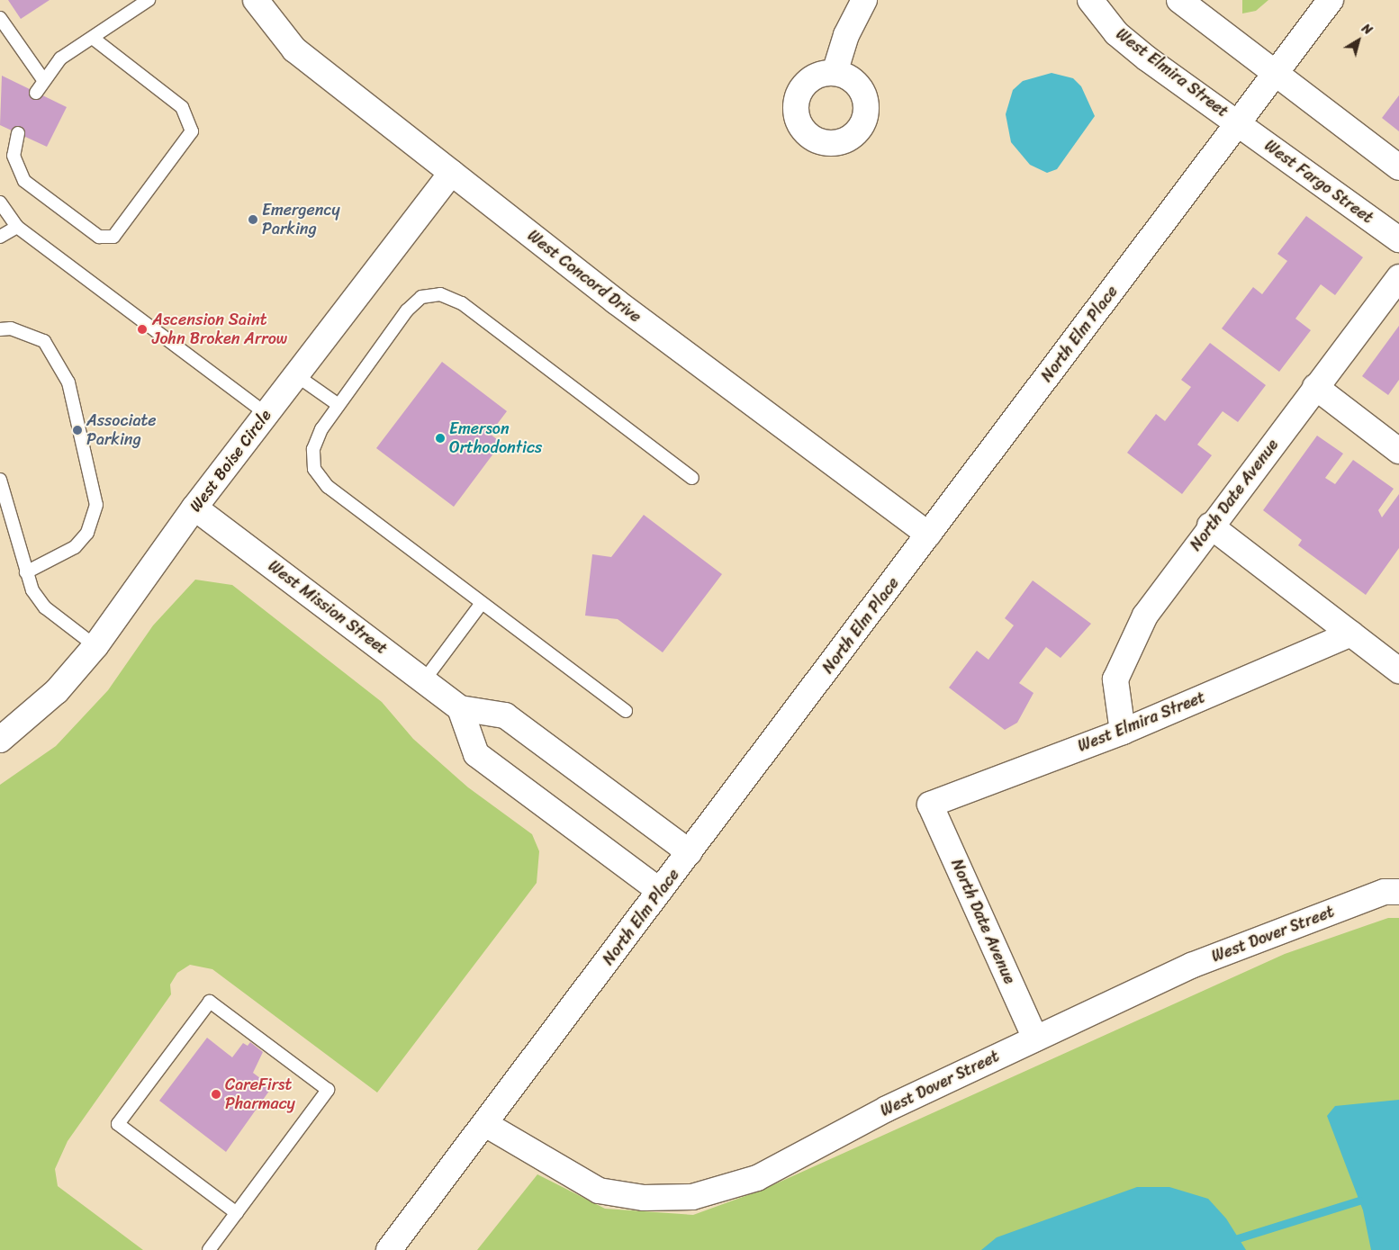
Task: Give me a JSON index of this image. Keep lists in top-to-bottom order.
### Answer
{
  "streets": {
    "street": [
      "West Elmira Street",
      "West Fargo Street",
      "West Concord Drive",
      "North Elm Place",
      "West Boise Circle",
      "North Date Avenue",
      "West Mission Street",
      "West Dover Street"
    ]
  },
  "crossings": [
    ["West Elmira Street", "West Fargo Street"],
    ["West Elmira Street", "North Elm Place"],
    ["West Elmira Street", "North Date Avenue"],
    ["West Fargo Street", "North Elm Place"],
    ["West Concord Drive", "North Elm Place"],
    ["West Concord Drive", "West Boise Circle"],
    ["North Elm Place", "West Mission Street"],
    ["North Elm Place", "West Dover Street"],
    ["West Boise Circle", "West Mission Street"],
    ["North Date Avenue", "West Dover Street"]
  ],
  "places": [
    "Emergency Parking",
    "Ascension Saint John Broken Arrow",
    "Associate Parking",
    "Emerson Orthodontics",
    "CareFirst Pharmacy"
  ],
  "north": "top right"
}
